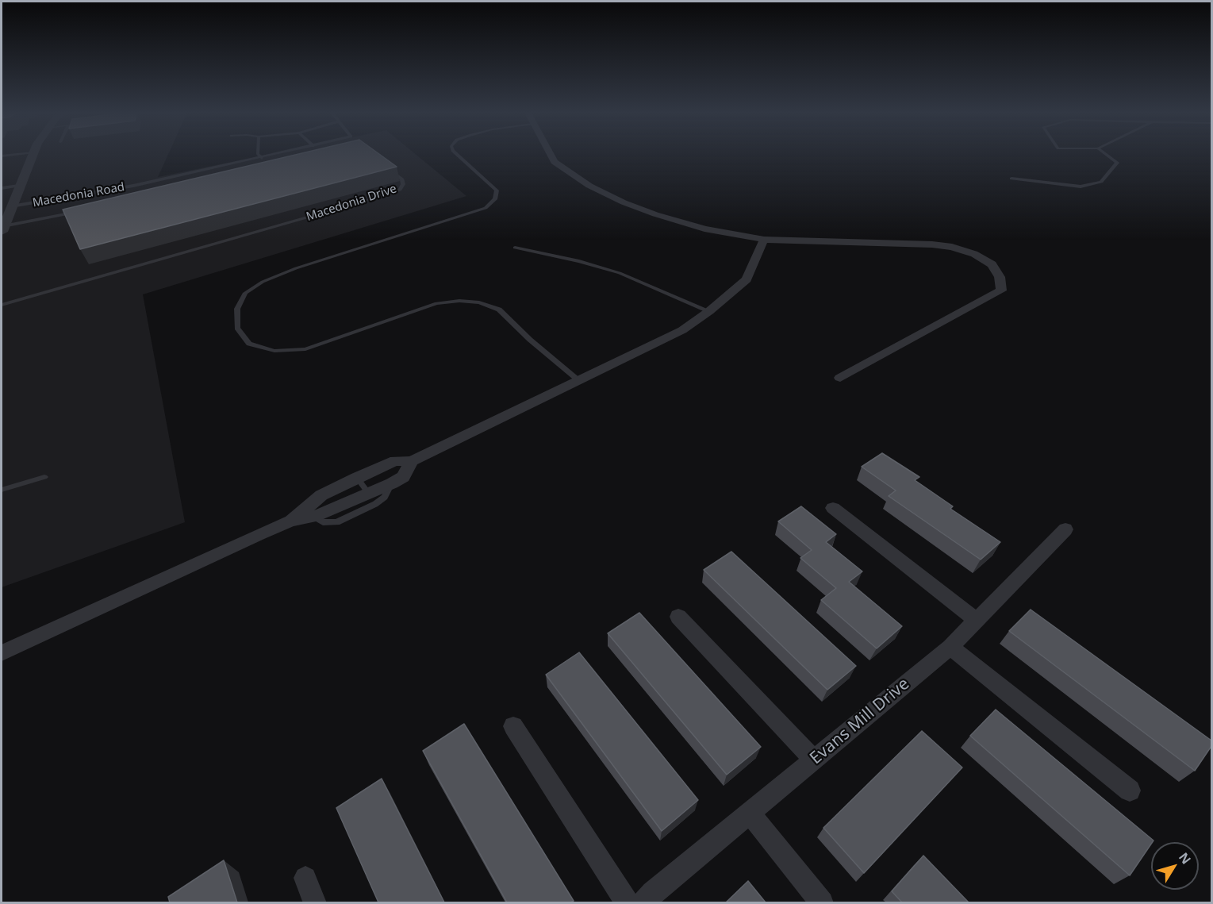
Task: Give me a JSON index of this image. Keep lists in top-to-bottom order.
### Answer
{
  "streets": {
    "street": ["Evans Mill Drive"],
    "lane": ["Macedonia Road", "Macedonia Drive"]
  },
  "north": "top right"
}
